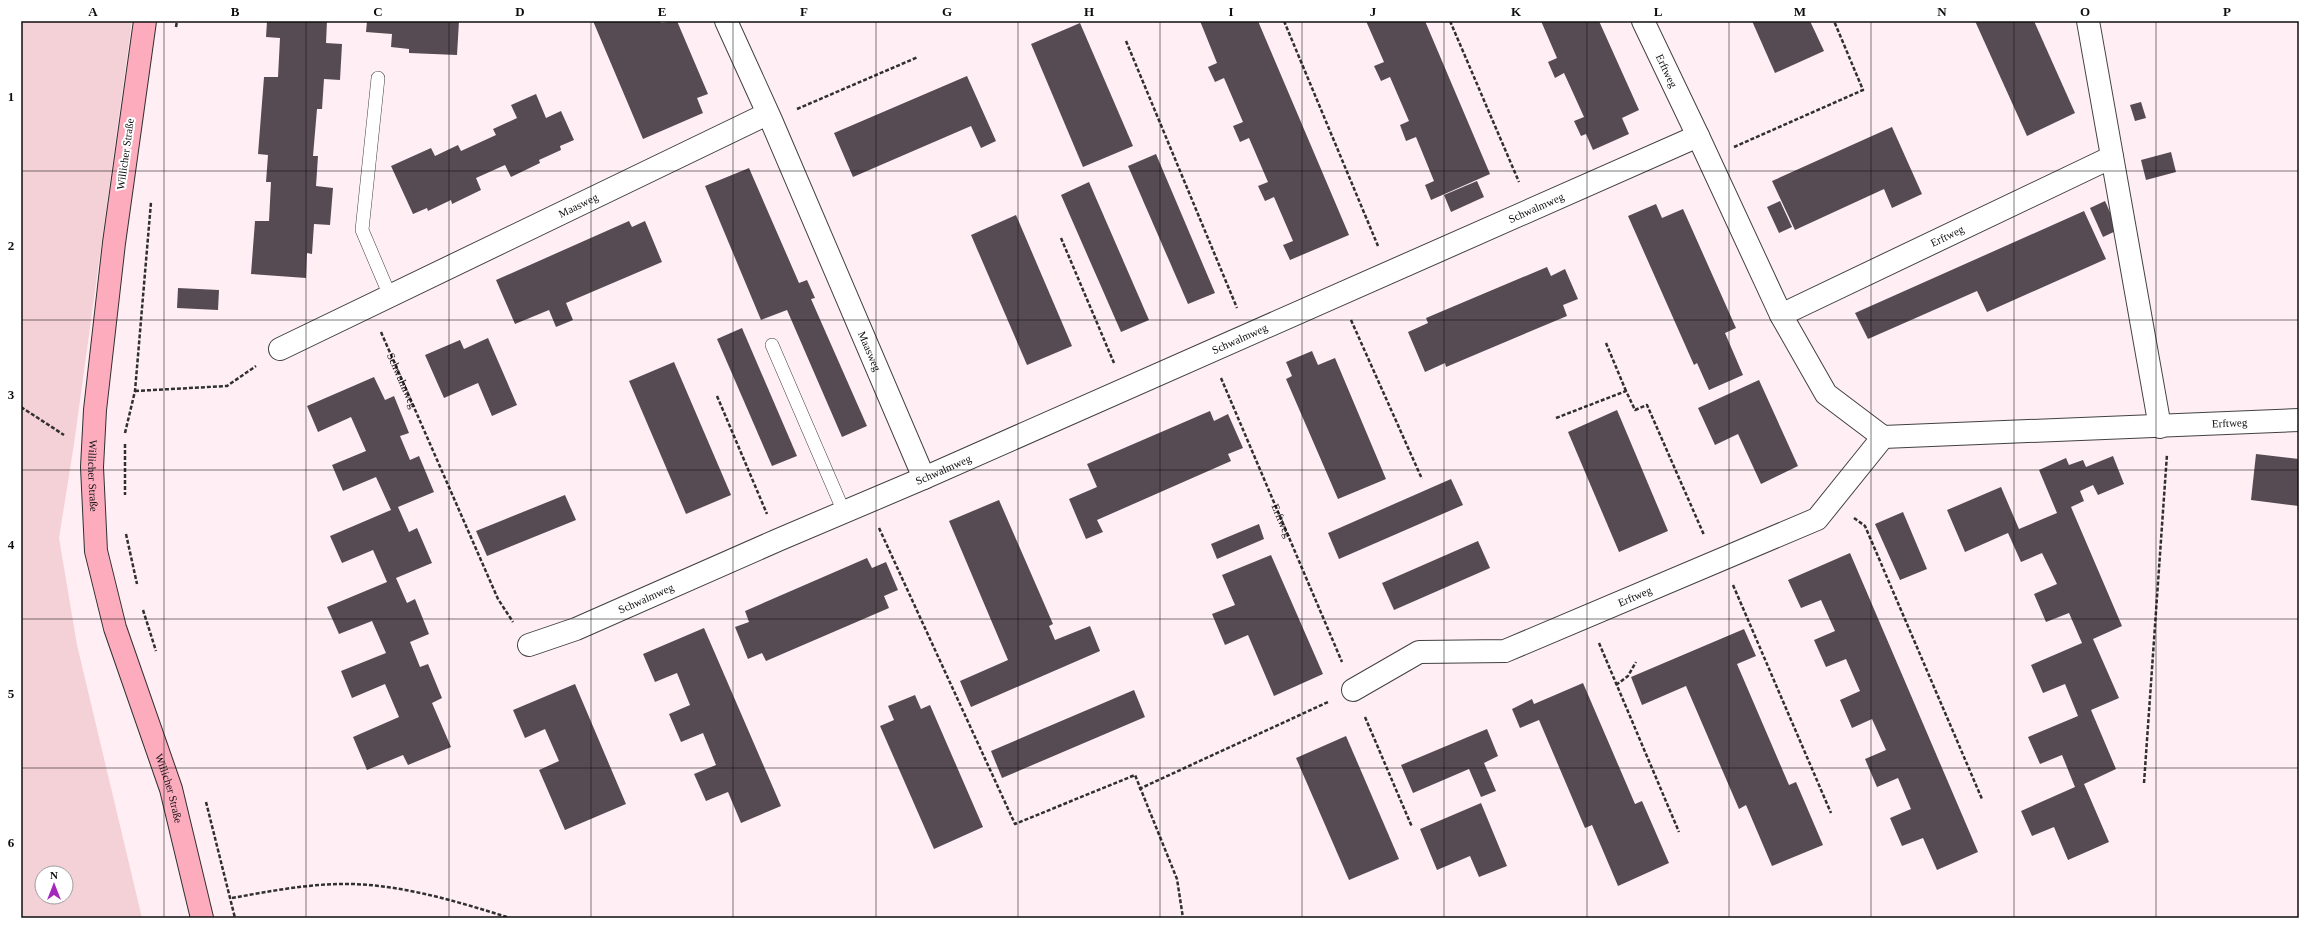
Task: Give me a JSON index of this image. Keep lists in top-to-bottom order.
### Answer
{
  "streets": {
    "street": [
      "Erftweg",
      "Willicher Straße",
      "Maasweg",
      "Schwalmweg"
    ]
  },
  "crossings": [
    ["Erftweg", "Schwalmweg"],
    ["Maasweg", "Schwalmweg"]
  ],
  "north": "top",
  "grid": {
    "columns": [
      "A",
      "B",
      "C",
      "D",
      "E",
      "F",
      "G",
      "H",
      "I",
      "J",
      "K",
      "L",
      "M",
      "N",
      "O",
      "P"
    ],
    "rows": [
      "1",
      "2",
      "3",
      "4",
      "5",
      "6"
    ]
  }
}
